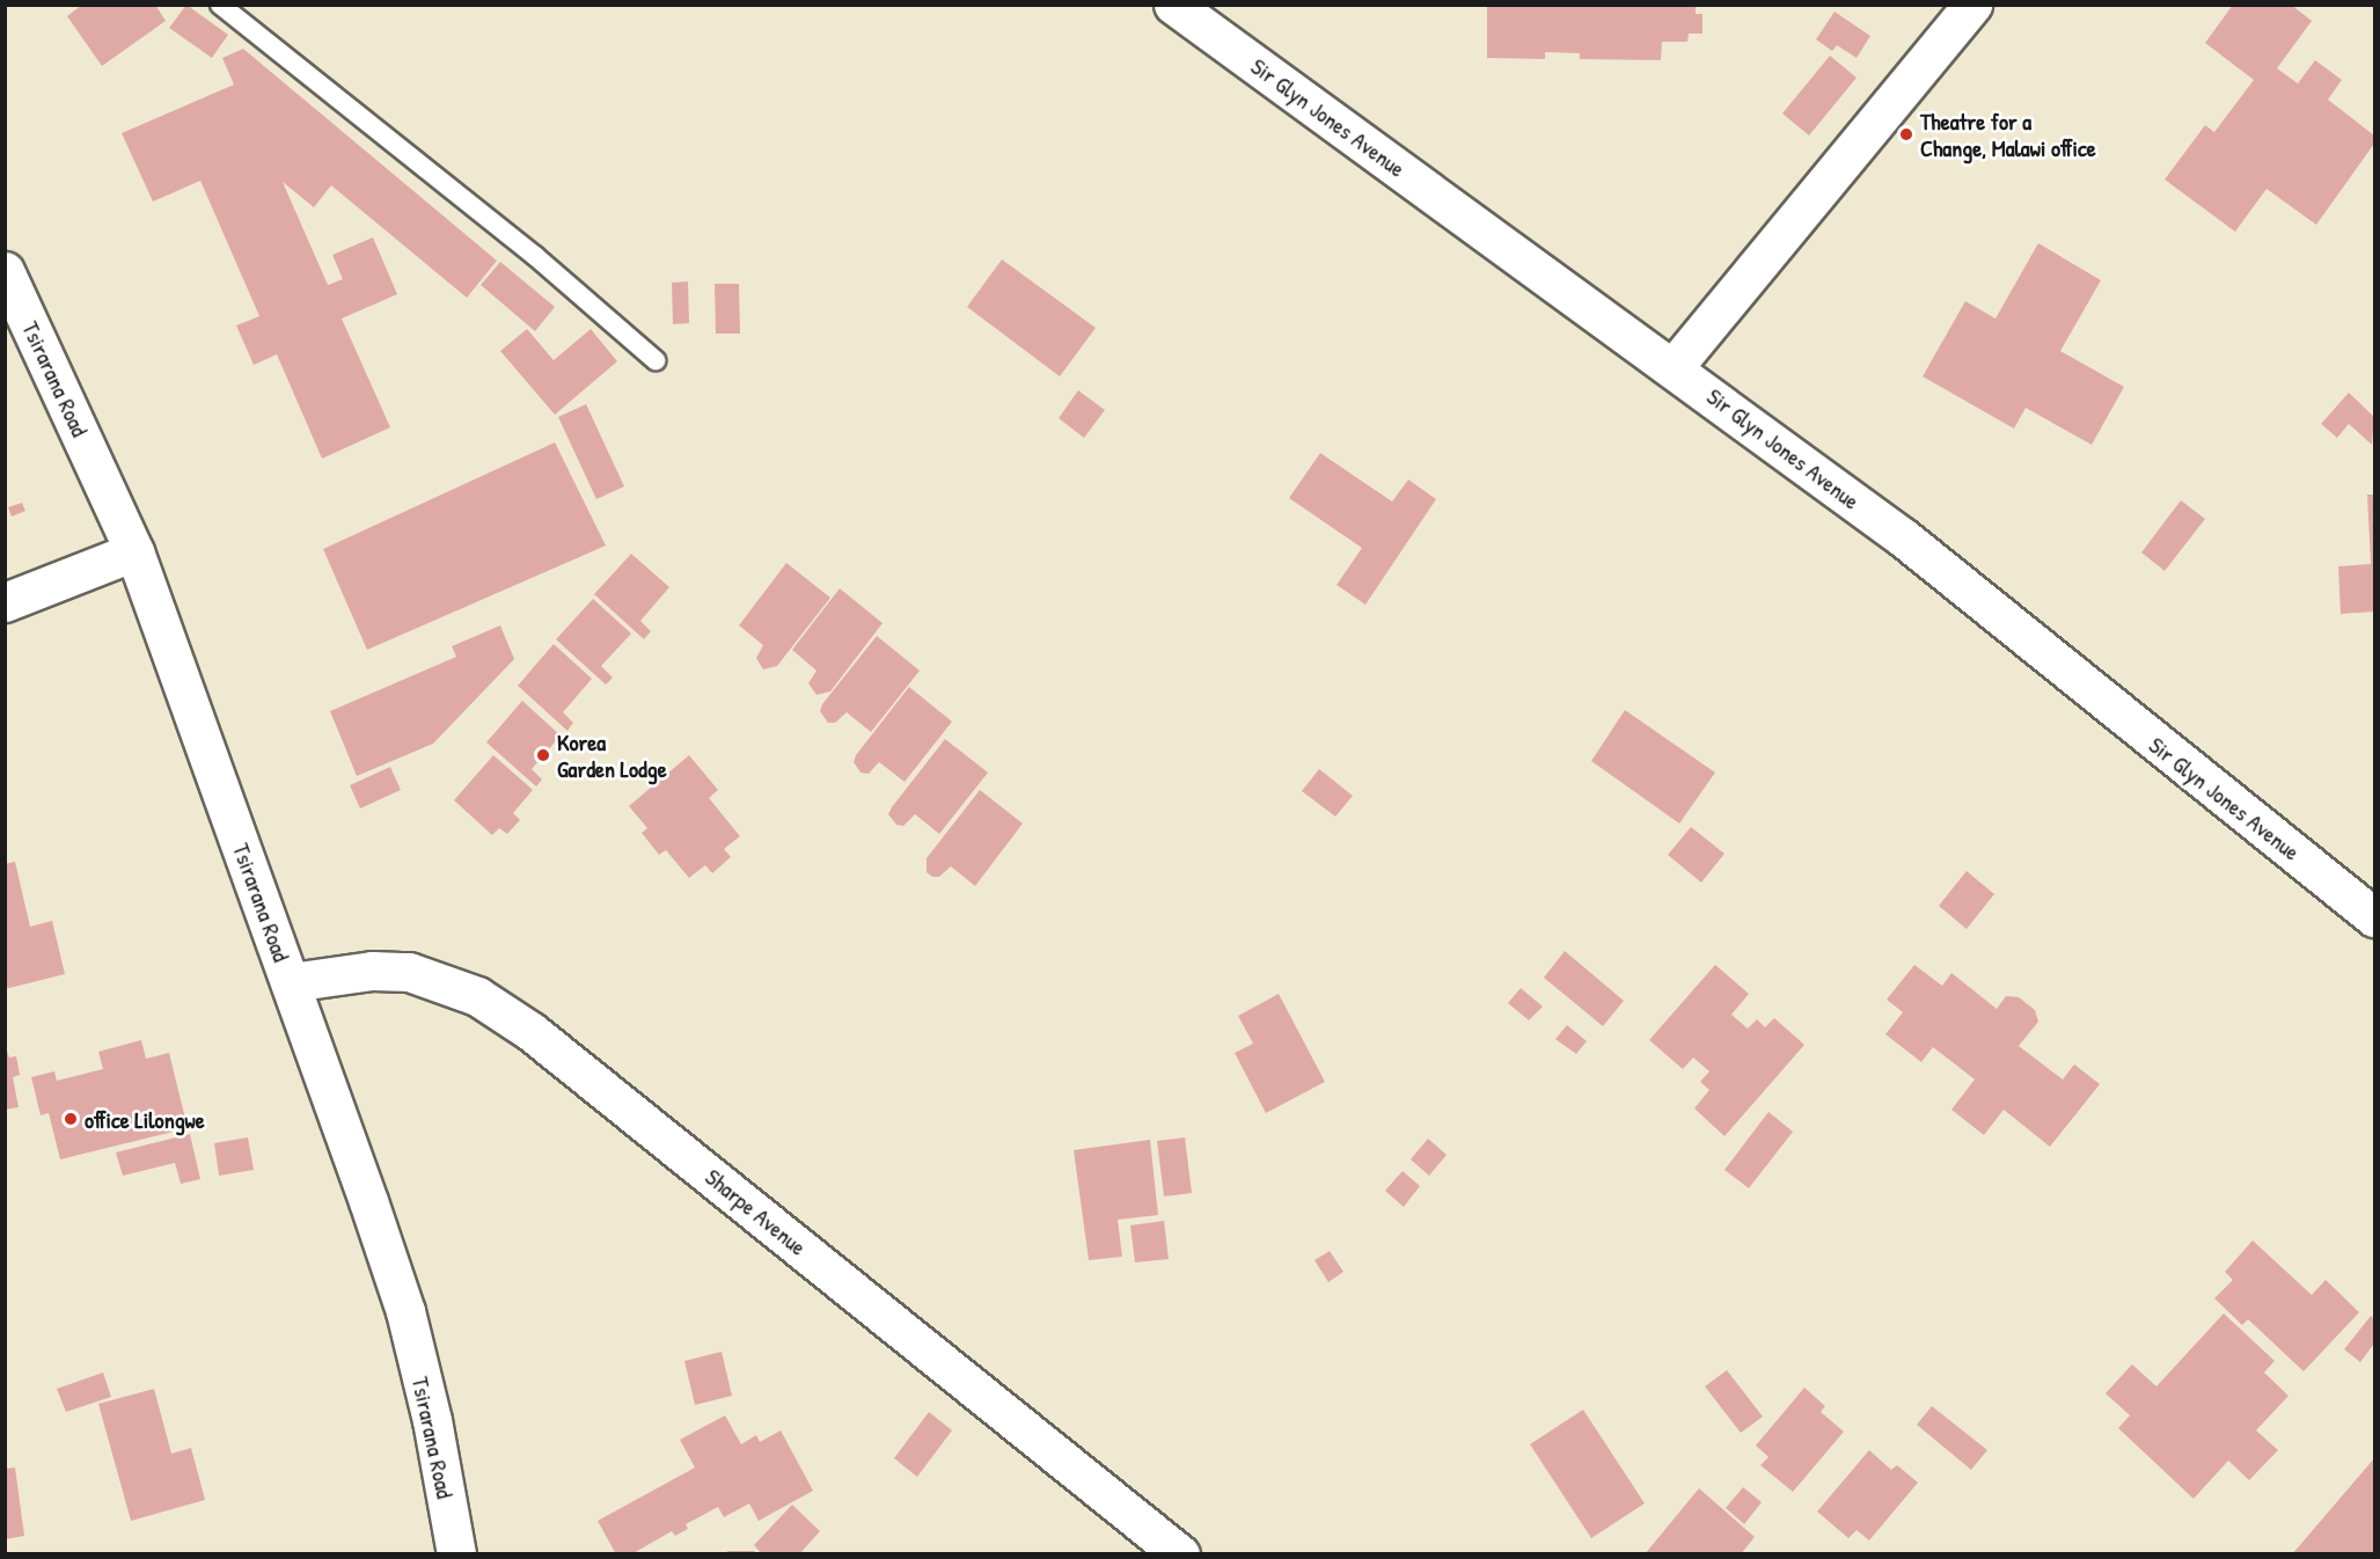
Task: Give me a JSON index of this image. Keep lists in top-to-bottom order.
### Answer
{
  "streets": {
    "street": ["Sir Glyn Jones Avenue", "Tsirarana Road", "Sharpe Avenue"]
  },
  "crossings": [
    ["Tsirarana Road", "Sharpe Avenue"]
  ],
  "places": ["Theatre for a Change, Malawi office", "Korea Garden Lodge", "office Lilongwe"]
}
